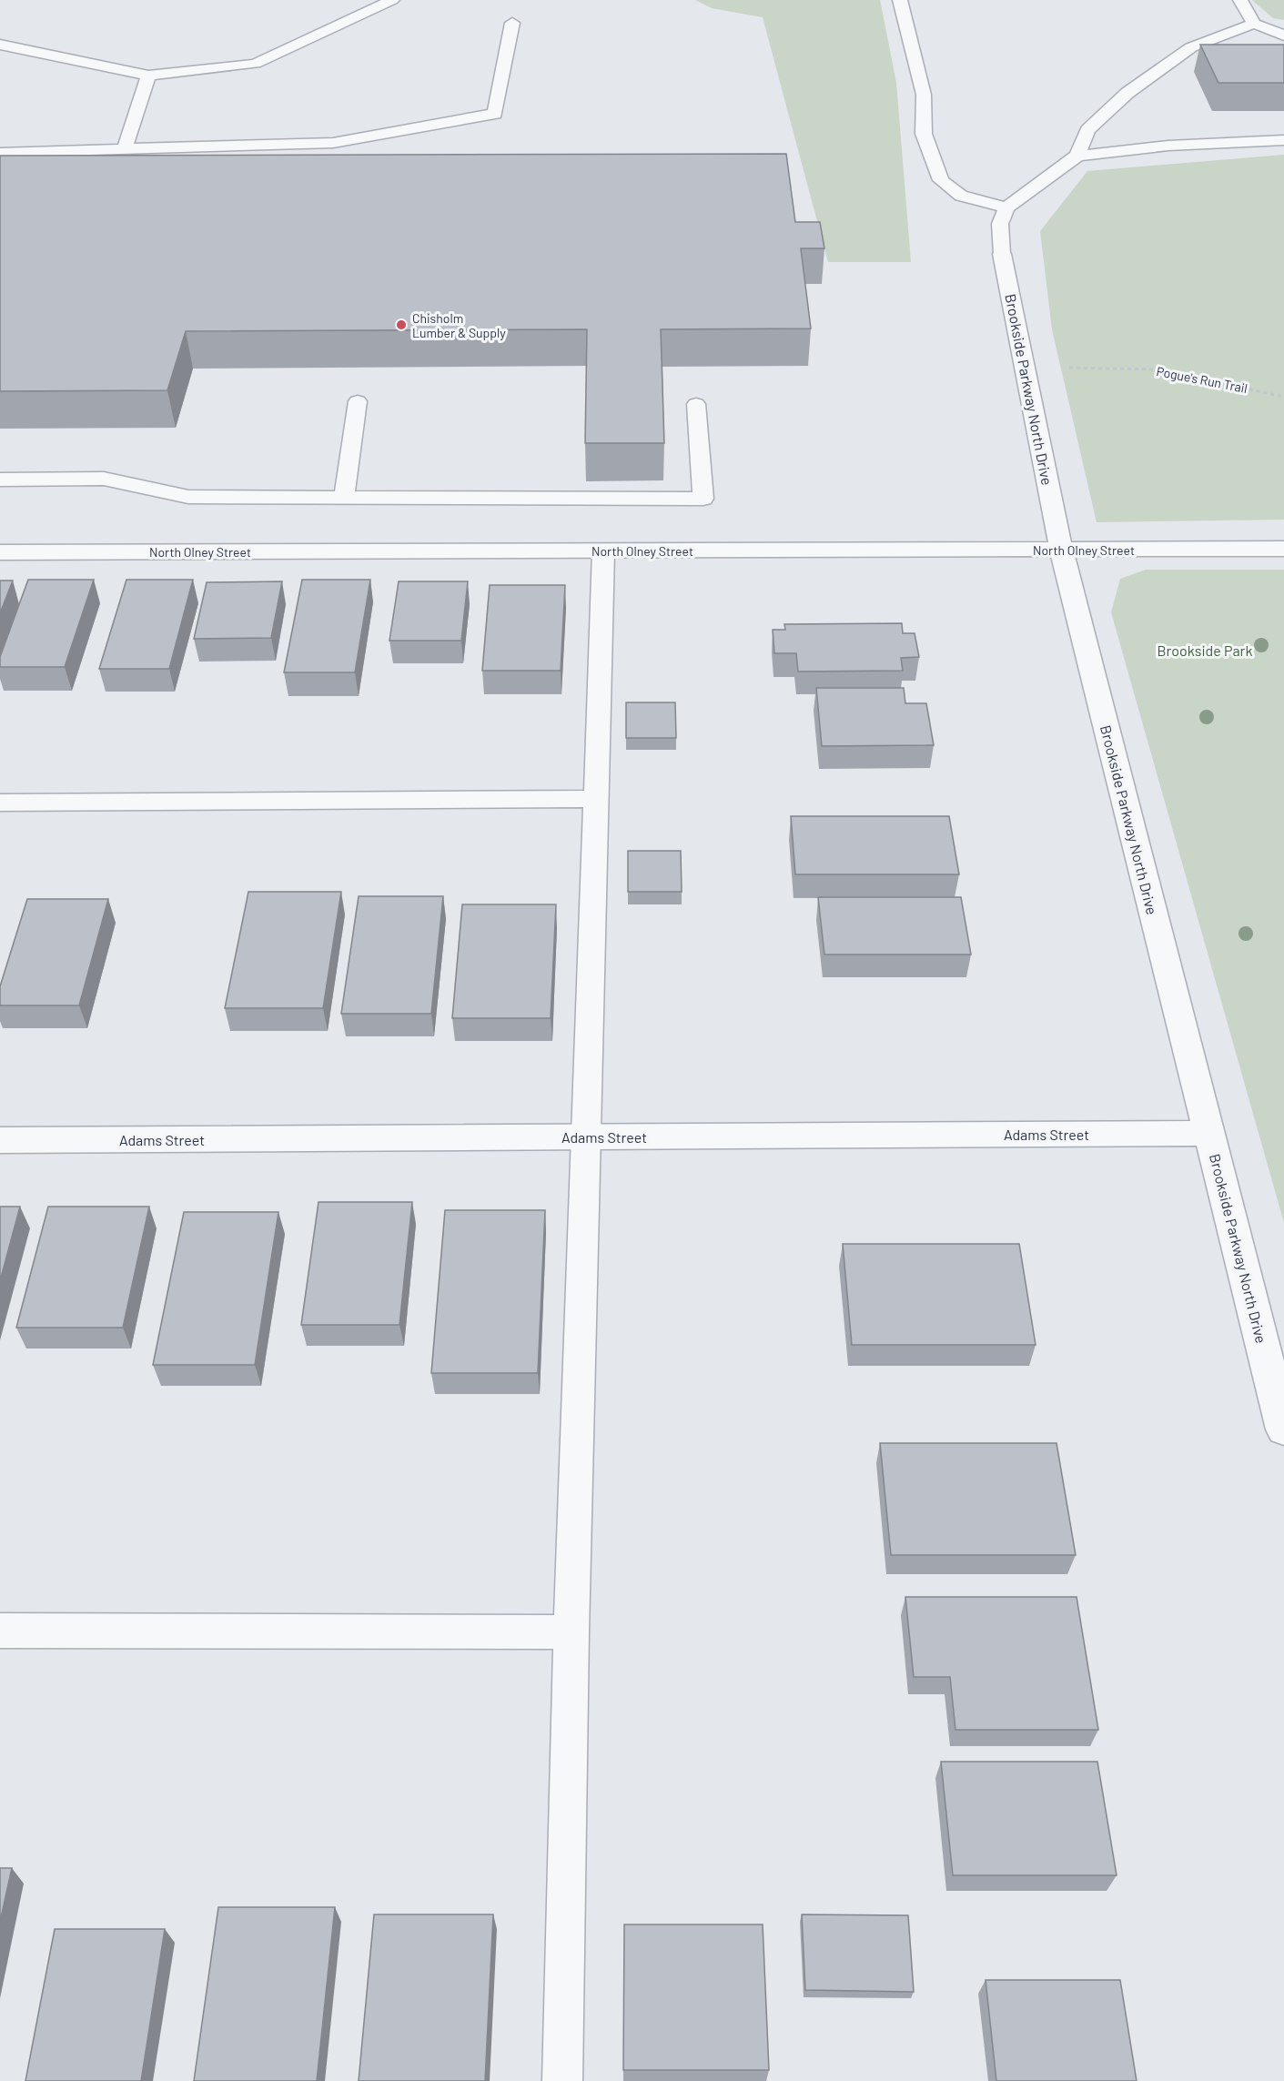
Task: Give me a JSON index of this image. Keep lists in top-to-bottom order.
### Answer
{
  "streets": {
    "street": ["Brookside Parkway North Drive", "North Olney Street", "Adams Street"],
    "path": ["Pogue's Run Trail"]
  },
  "crossings": [
    ["Brookside Parkway North Drive", "North Olney Street"],
    ["Brookside Parkway North Drive", "Adams Street"]
  ],
  "parks": ["Brookside Park"],
  "places": ["Chisholm Lumber & Supply"]
}
